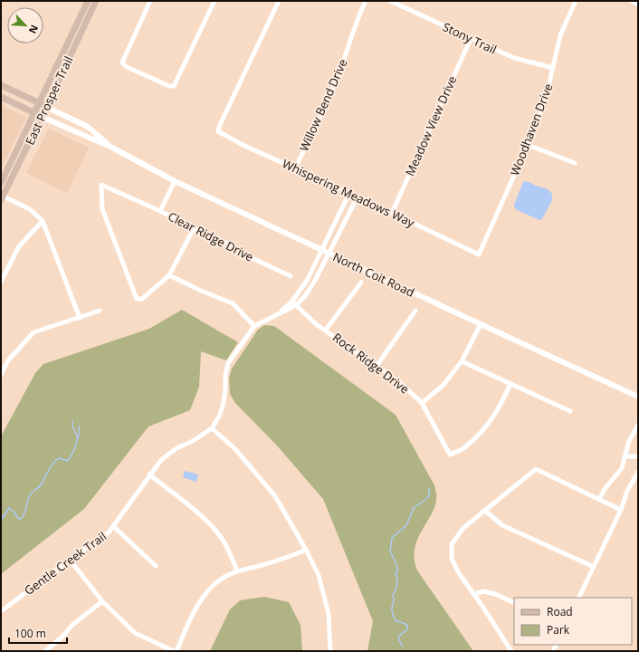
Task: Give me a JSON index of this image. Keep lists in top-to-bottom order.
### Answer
{
  "streets": {
    "main road": ["East Prosper Trail", "North Coit Road"],
    "street": [
      "Stony Trail",
      "Willow Bend Drive",
      "Meadow View Drive",
      "Woodhaven Drive",
      "Whispering Meadows Way",
      "Clear Ridge Drive",
      "Rock Ridge Drive",
      "Gentle Creek Trail"
    ]
  },
  "crossings": [
    ["Stony Trail", "Meadow View Drive"],
    ["Stony Trail", "Woodhaven Drive"],
    ["East Prosper Trail", "North Coit Road"],
    ["Willow Bend Drive", "Whispering Meadows Way"],
    ["Meadow View Drive", "Whispering Meadows Way"],
    ["Woodhaven Drive", "Whispering Meadows Way"],
    ["Whispering Meadows Way", "Gentle Creek Trail"],
    ["Clear Ridge Drive", "North Coit Road"],
    ["North Coit Road", "Gentle Creek Trail"],
    ["Rock Ridge Drive", "Gentle Creek Trail"]
  ],
  "legend": ["Road", "Park"],
  "scale_bar": "100 m",
  "north": "bottom right"
}
